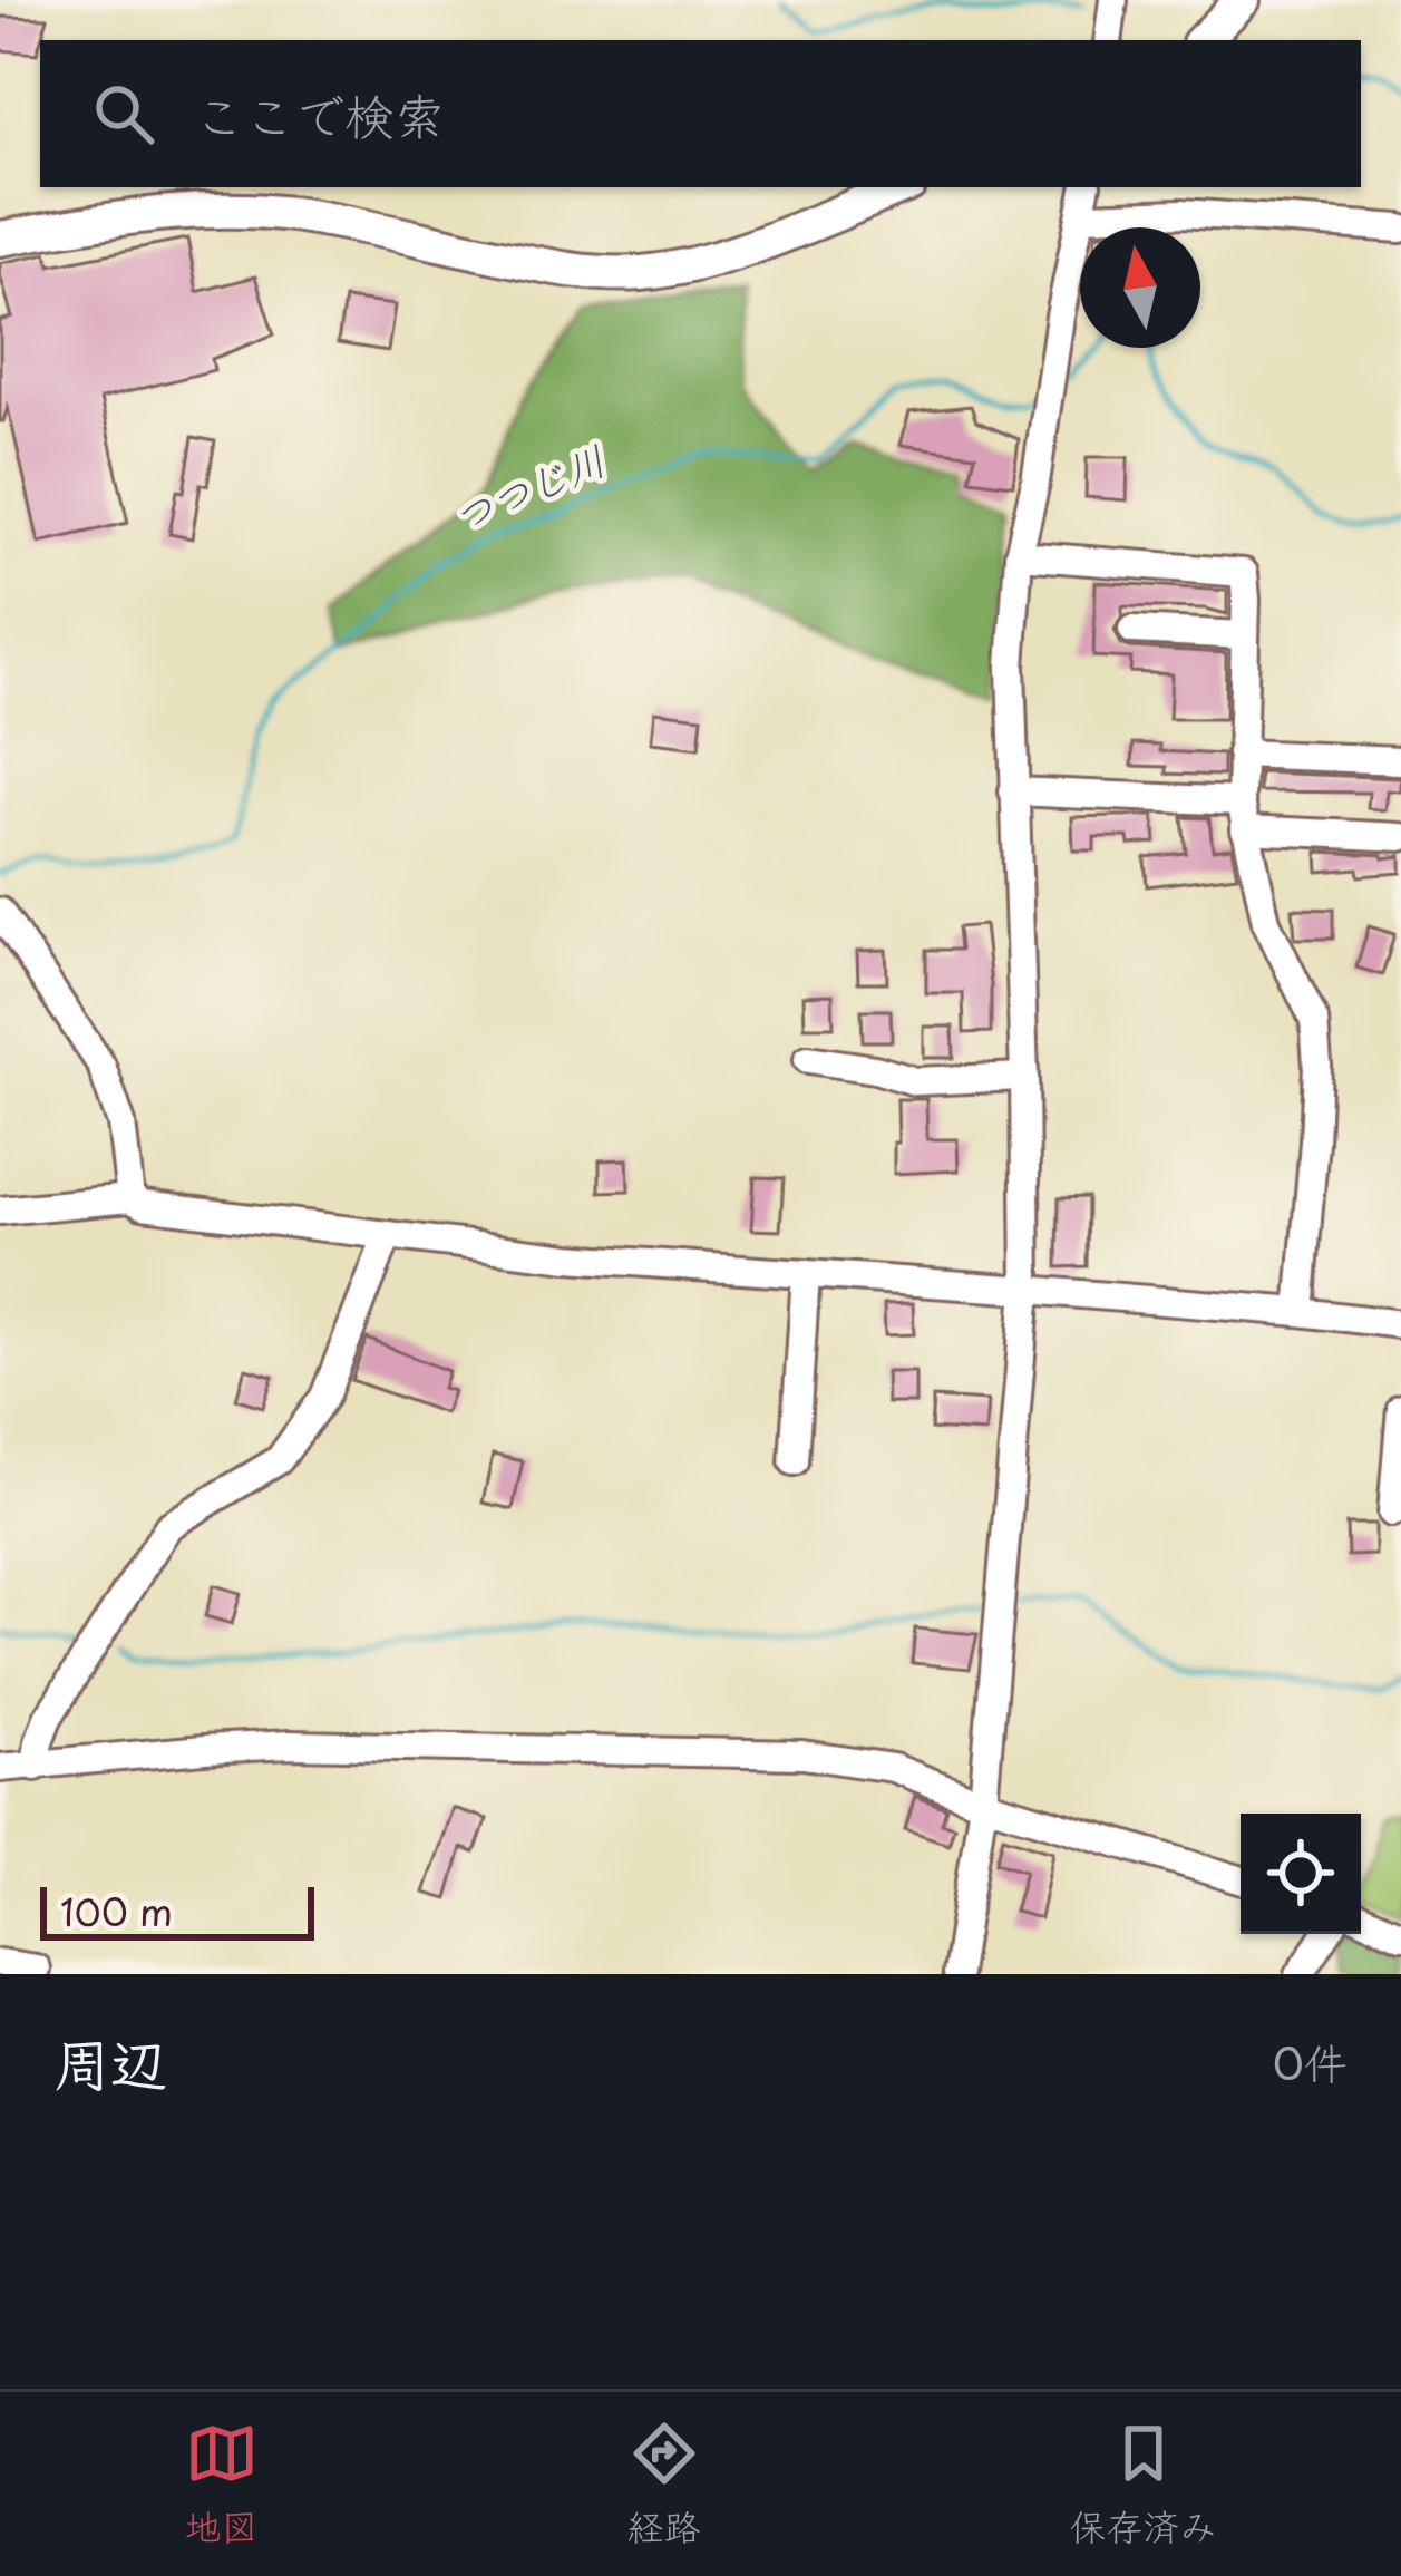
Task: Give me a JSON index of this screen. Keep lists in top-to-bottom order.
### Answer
{
  "water": ["つつじ川"],
  "scale_bar": "100 m",
  "north": "top",
  "page": {
    "search": "ここで検索",
    "scale": "100 m",
    "heading": ["周辺", "0件"],
    "nav": ["地図", "経路", "保存済み"]
  }
}
